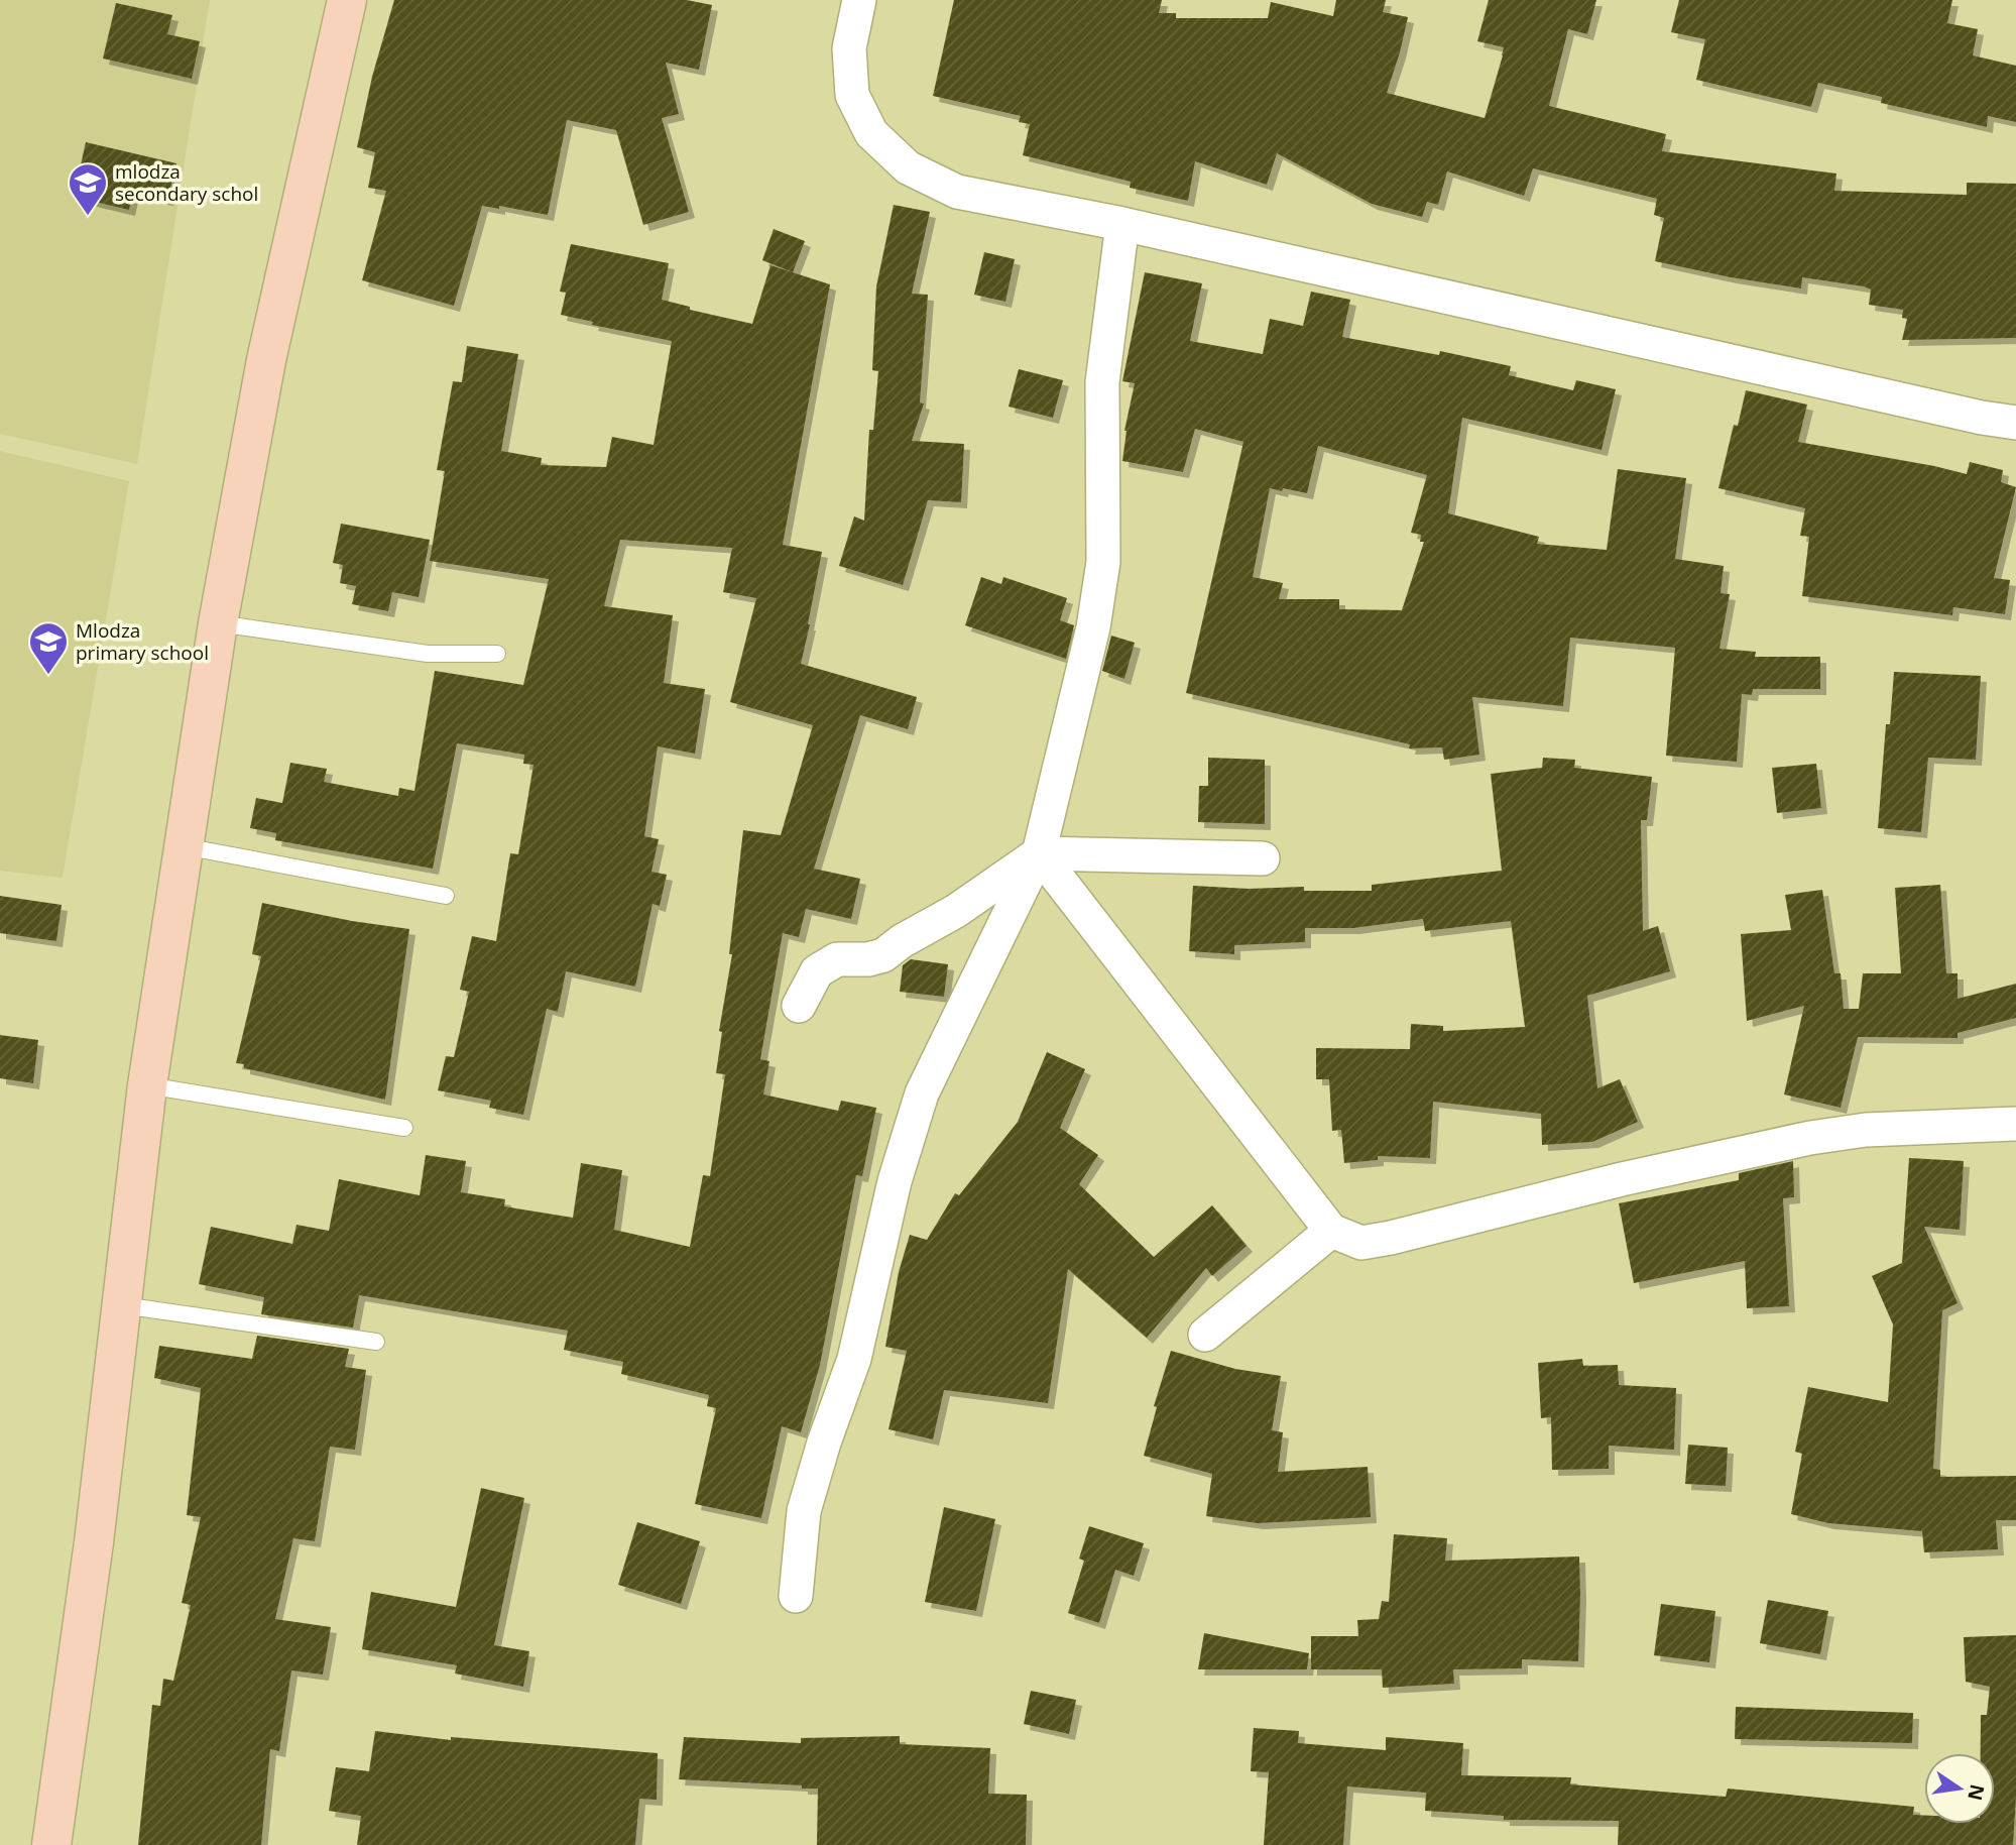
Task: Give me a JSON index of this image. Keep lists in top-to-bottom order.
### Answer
{
  "places": {
    "school or university": ["mlodza secondary schol", "Mlodza primary school"]
  },
  "north": "right"
}
